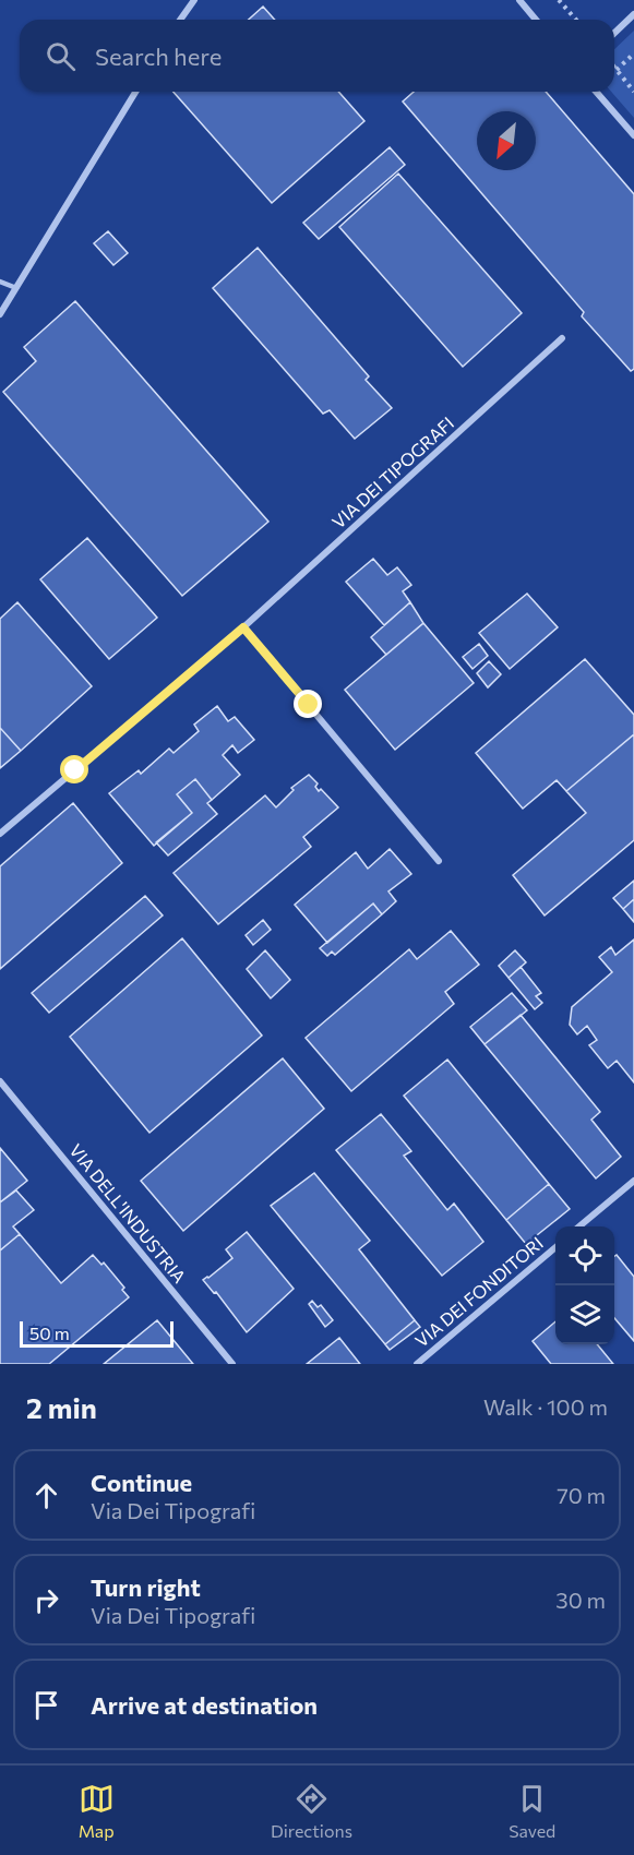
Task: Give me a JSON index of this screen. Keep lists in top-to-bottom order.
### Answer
{
  "streets": {
    "street": ["VIA DEI TIPOGRAFI", "VIA DELL'INDUSTRIA", "VIA DEI FONDITORI"]
  },
  "scale_bar": "50 m",
  "north": "bottom left",
  "page": {
    "search": "Search here",
    "scale": "50 m",
    "heading": ["2 min", "Walk · 100 m"],
    "list": [
      ["Continue", "Via Dei Tipografi", "70 m"],
      ["Turn right", "Via Dei Tipografi", "30 m"],
      "Arrive at destination"
    ],
    "nav": ["Map", "Directions", "Saved"]
  }
}
